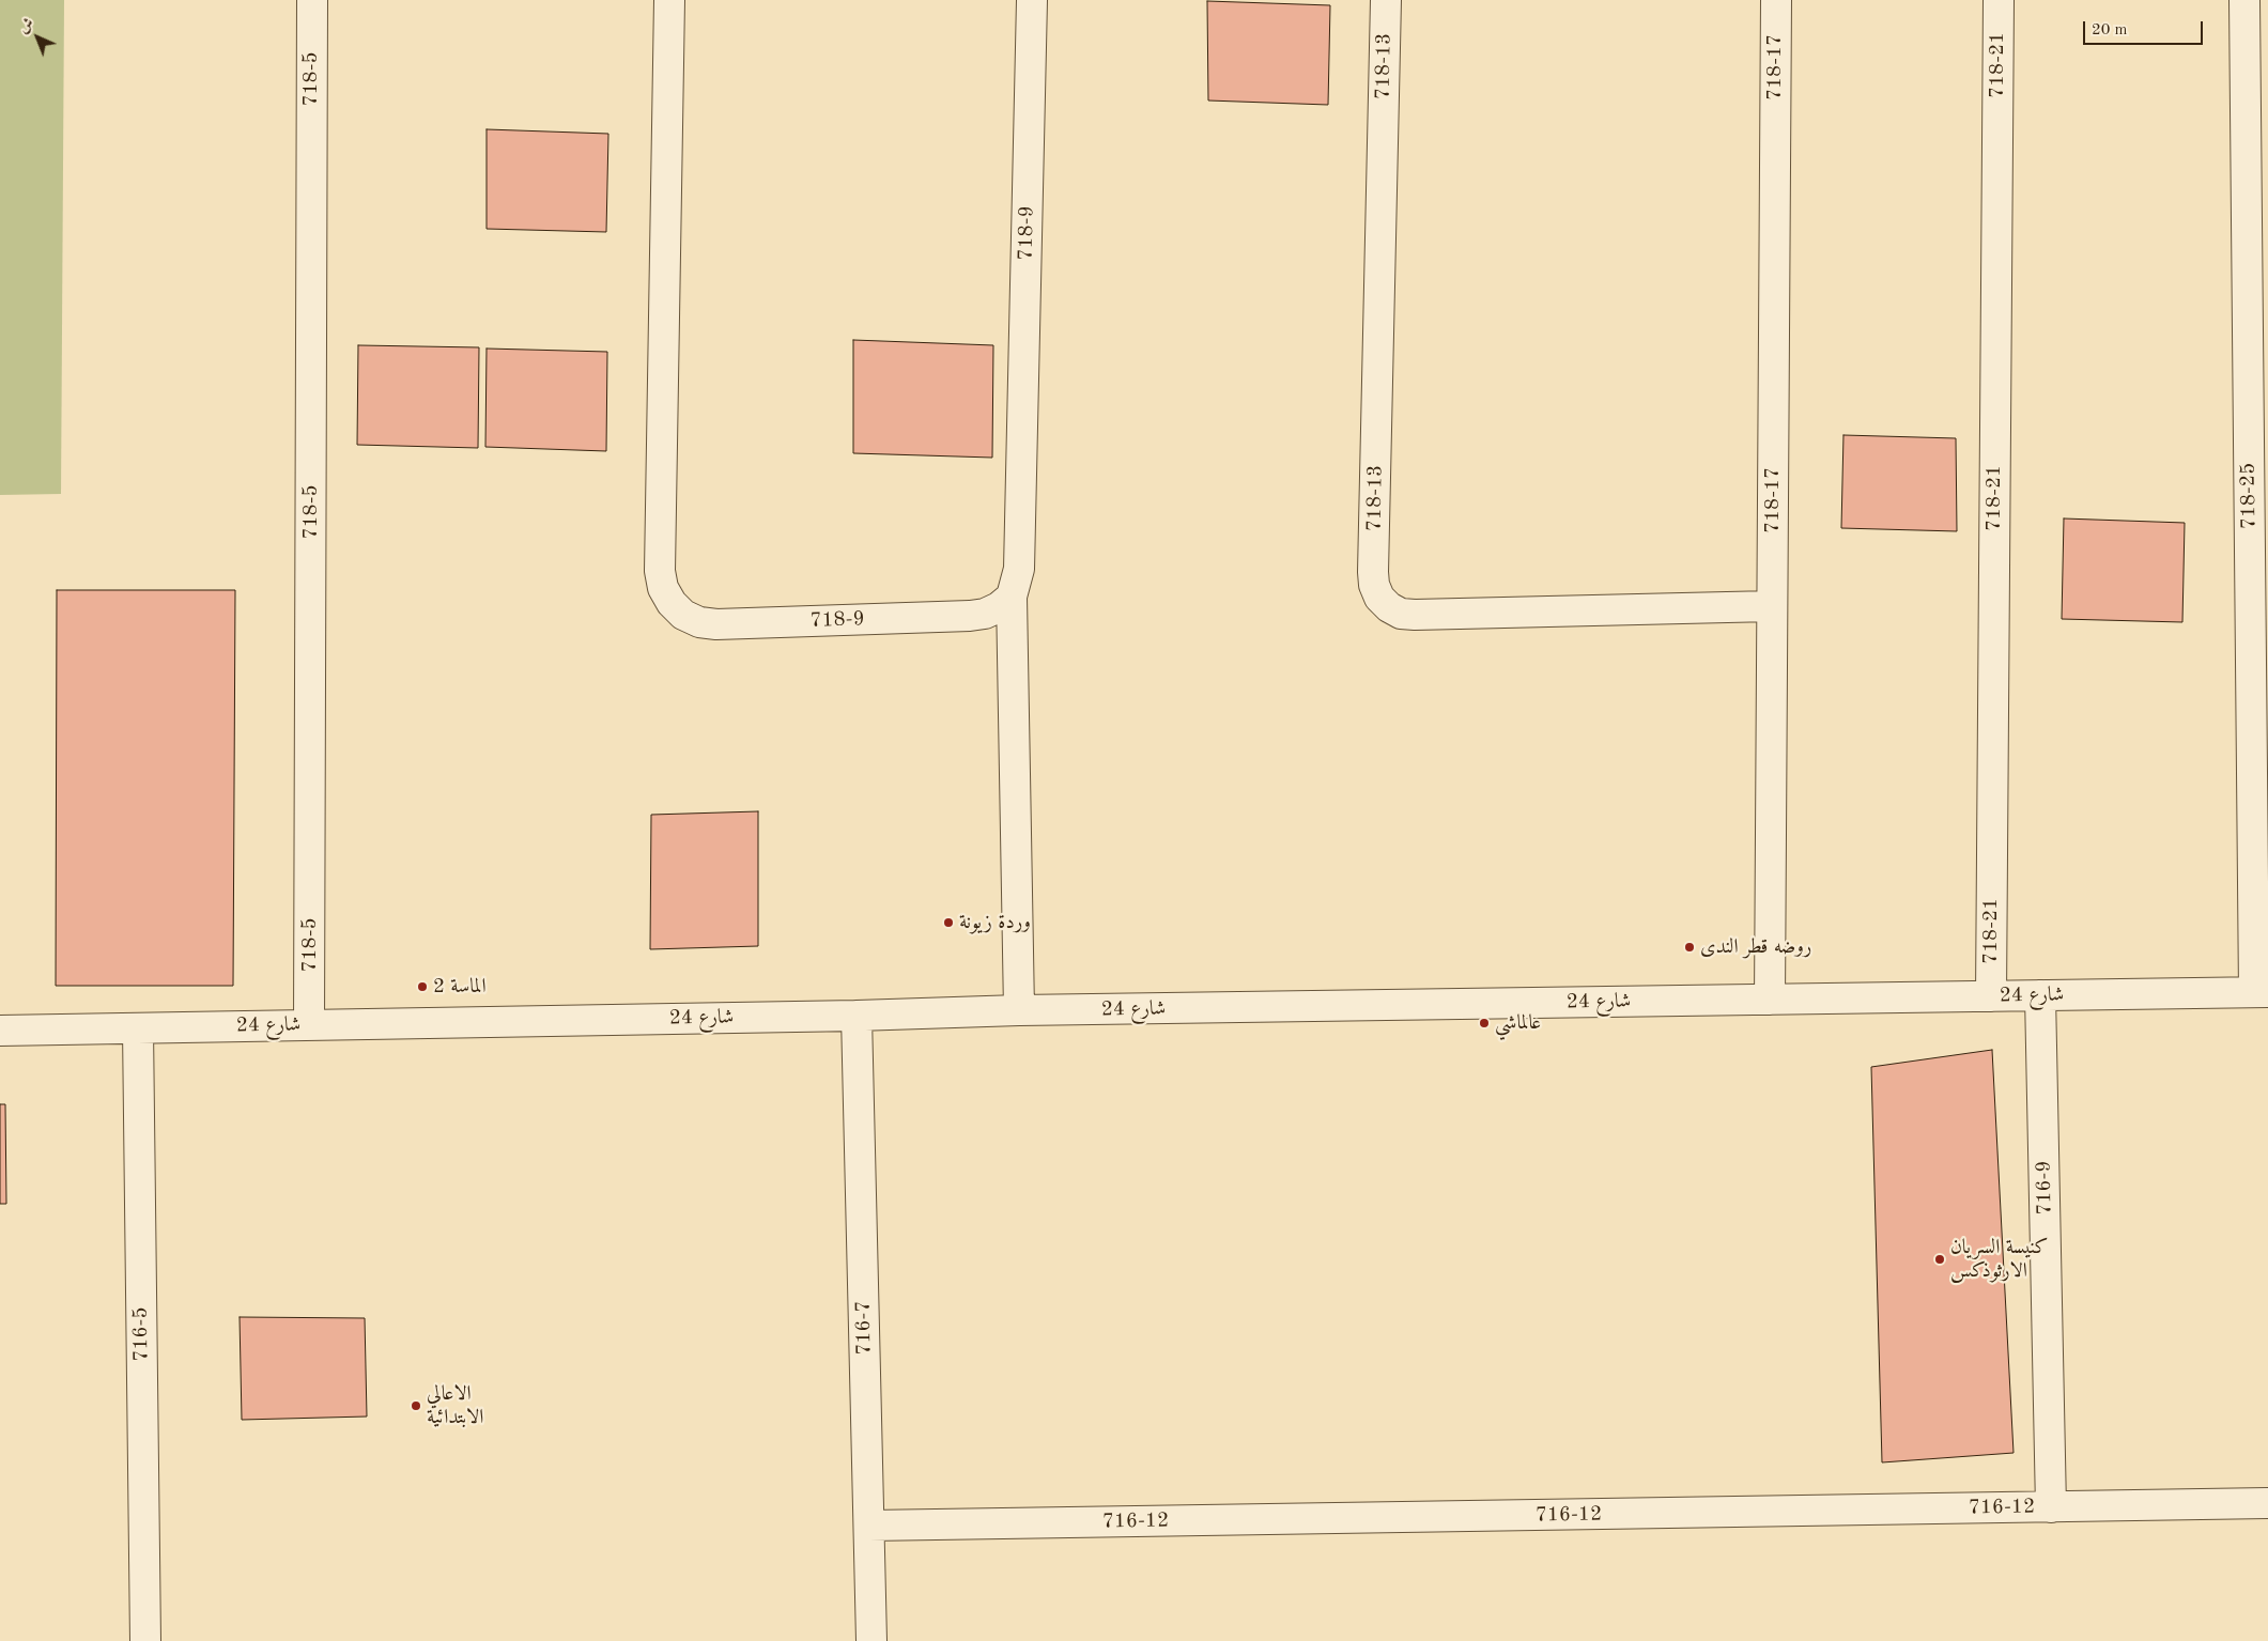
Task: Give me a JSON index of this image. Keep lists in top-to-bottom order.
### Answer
{
  "streets": {
    "street": [
      "718-21",
      "718-13",
      "718-17",
      "718-5",
      "718-9",
      "718-25",
      "شارع 24",
      "716-9",
      "716-7",
      "716-5",
      "716-12"
    ]
  },
  "crossings": [
    ["718-21", "شارع 24"],
    ["718-13", "718-17"],
    ["718-17", "شارع 24"],
    ["718-5", "شارع 24"],
    ["718-25", "شارع 24"],
    ["شارع 24", "716-9"],
    ["شارع 24", "716-7"],
    ["شارع 24", "716-5"],
    ["716-9", "716-12"],
    ["716-7", "716-12"]
  ],
  "places": [
    "وردة زيونة",
    "روضه قطر الندى",
    "الماسة 2",
    "عالماشي",
    "كنيسة السريان الارثوذكس",
    "الاعالي الابتدائية"
  ],
  "scale_bar": "20 m",
  "north": "top left"
}
